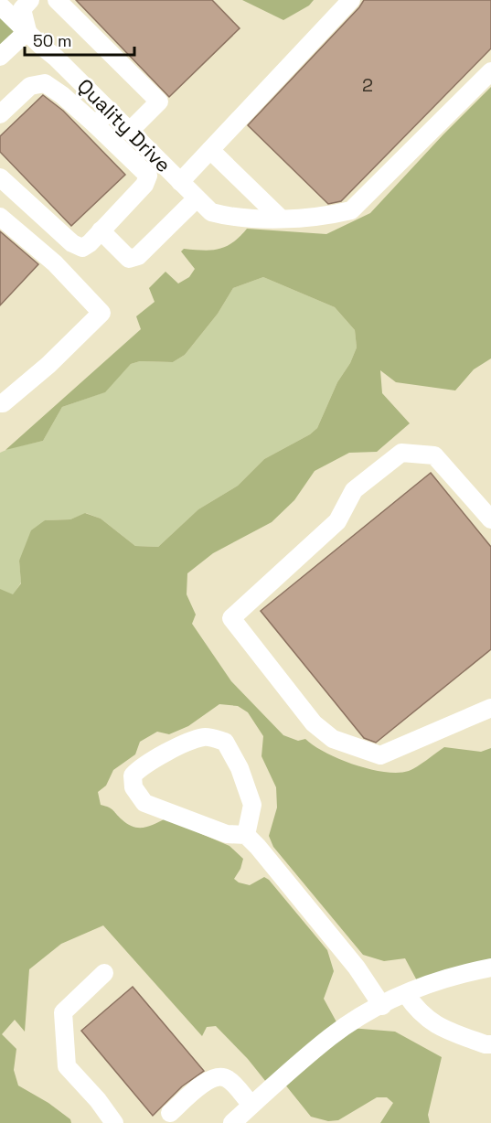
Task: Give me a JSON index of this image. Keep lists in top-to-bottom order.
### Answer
{
  "streets": {
    "street": ["Quality Drive"]
  },
  "house_numbers": ["2"],
  "scale_bar": "50 m"
}
